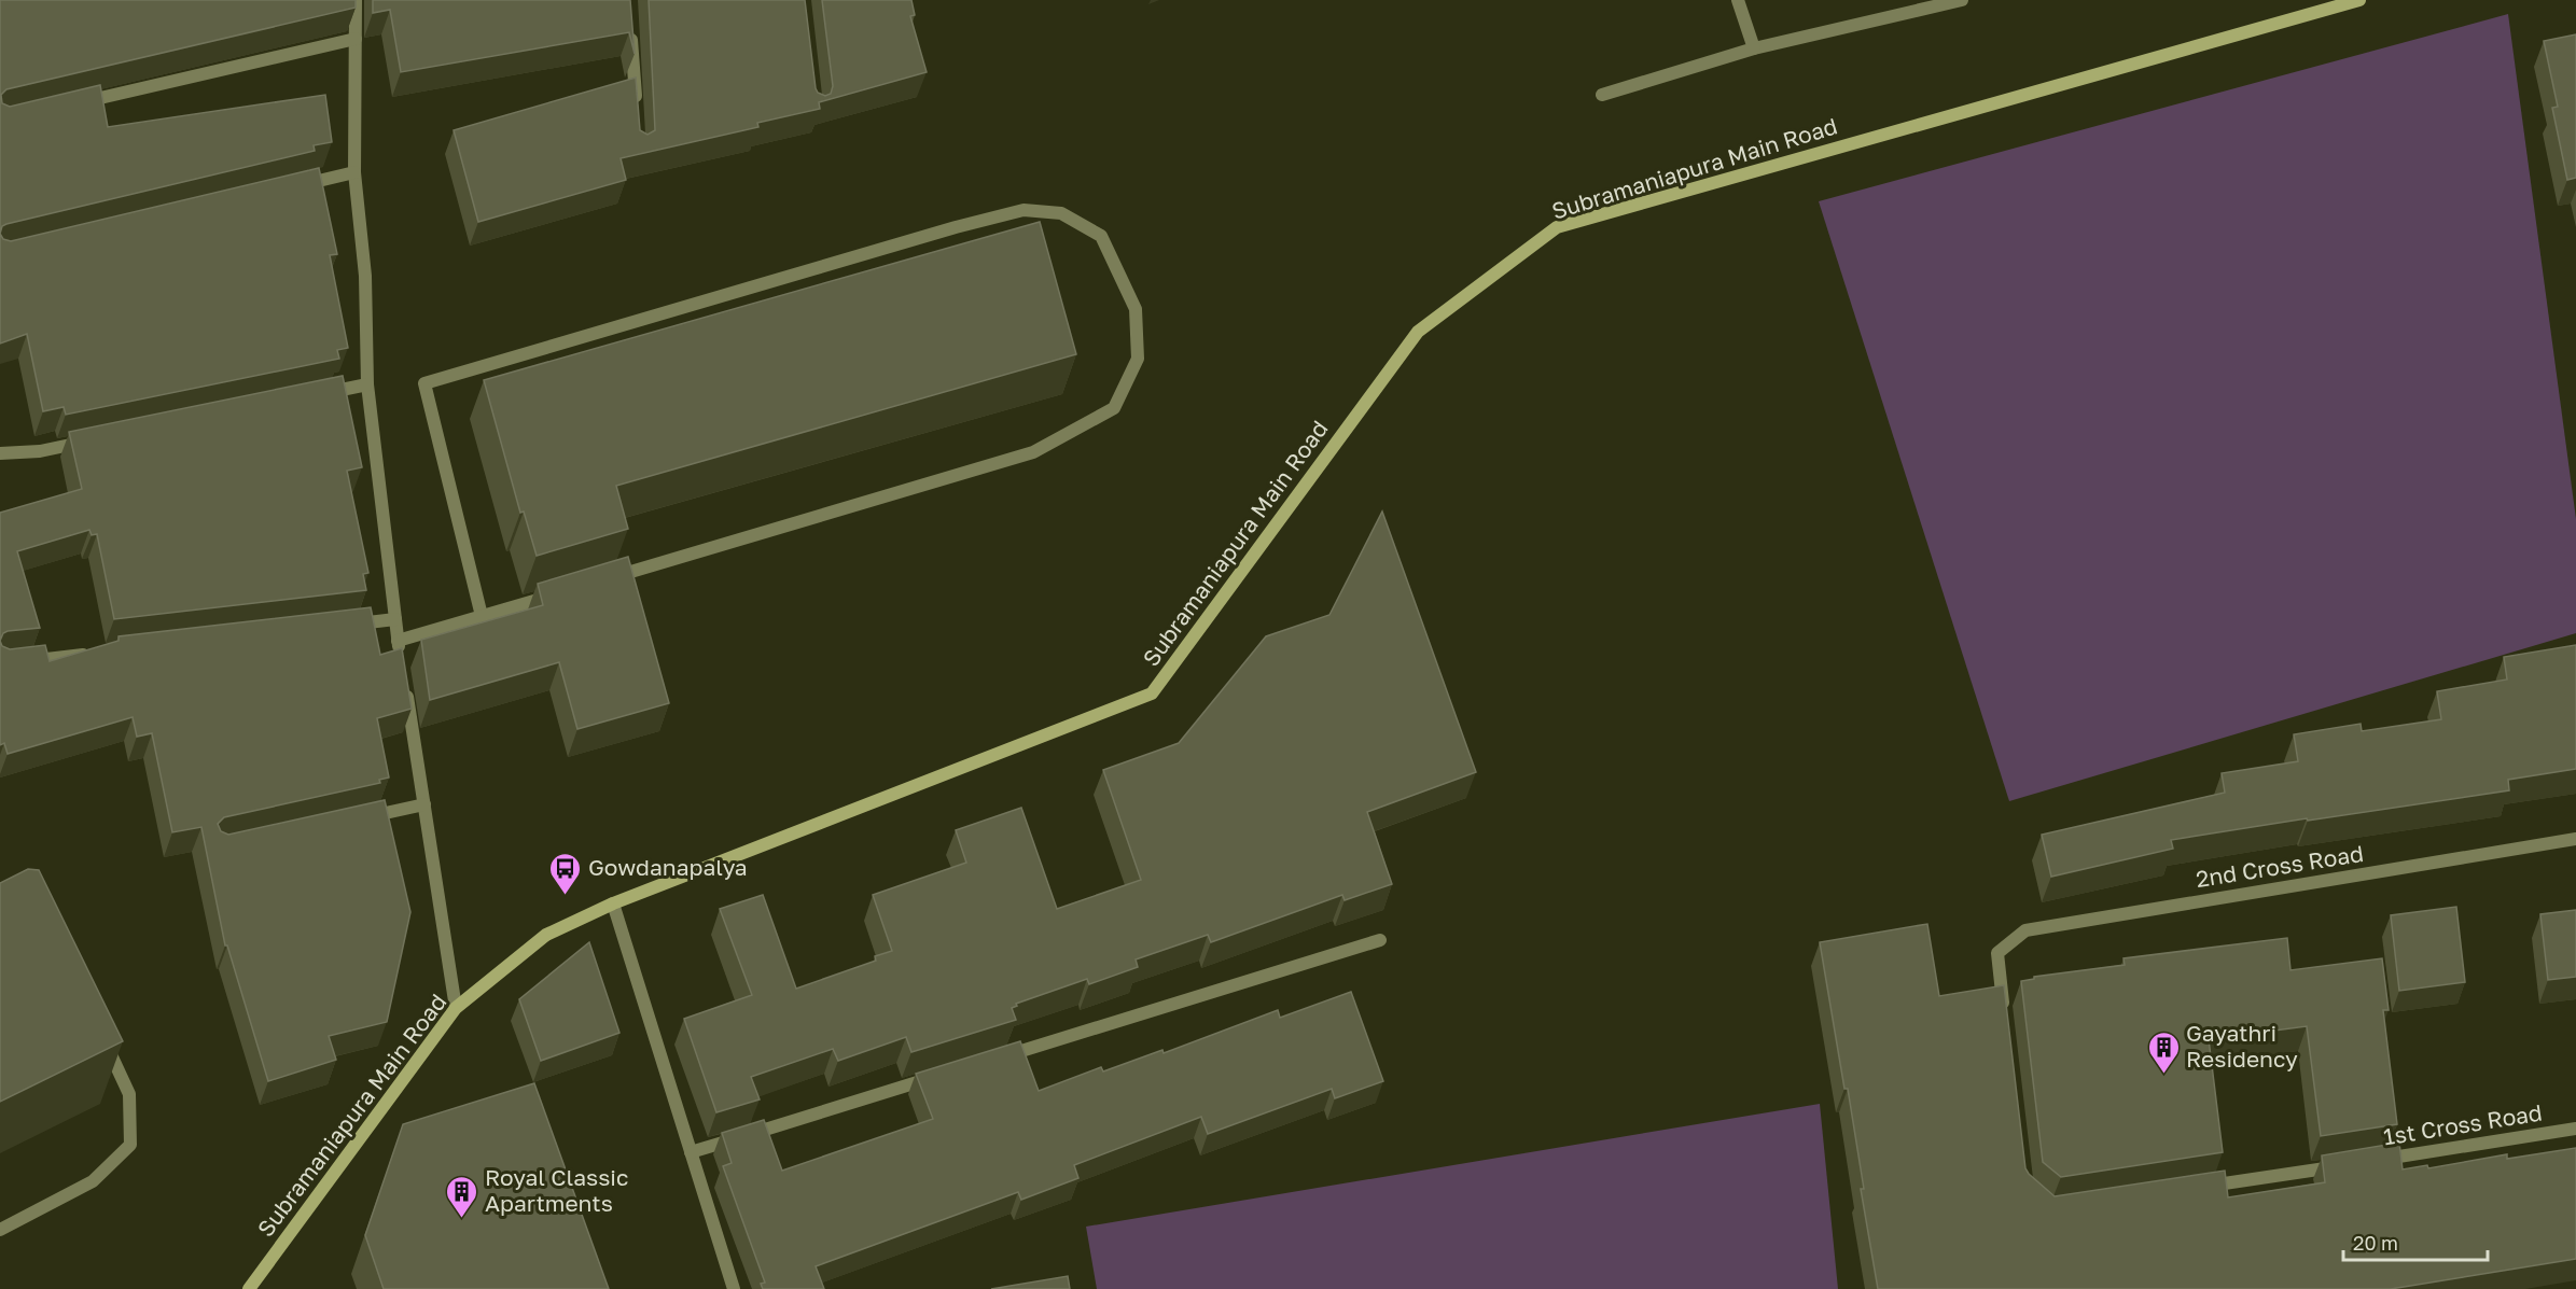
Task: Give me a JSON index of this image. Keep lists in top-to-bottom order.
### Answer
{
  "streets": {
    "main road": ["Subramaniapura Main Road"],
    "street": ["2nd Cross Road", "1st Cross Road"]
  },
  "places": {
    "bus stop": ["Gowdanapalya"],
    "building": ["Gayathri Residency", "Royal Classic Apartments"]
  },
  "scale_bar": "20 m"
}
